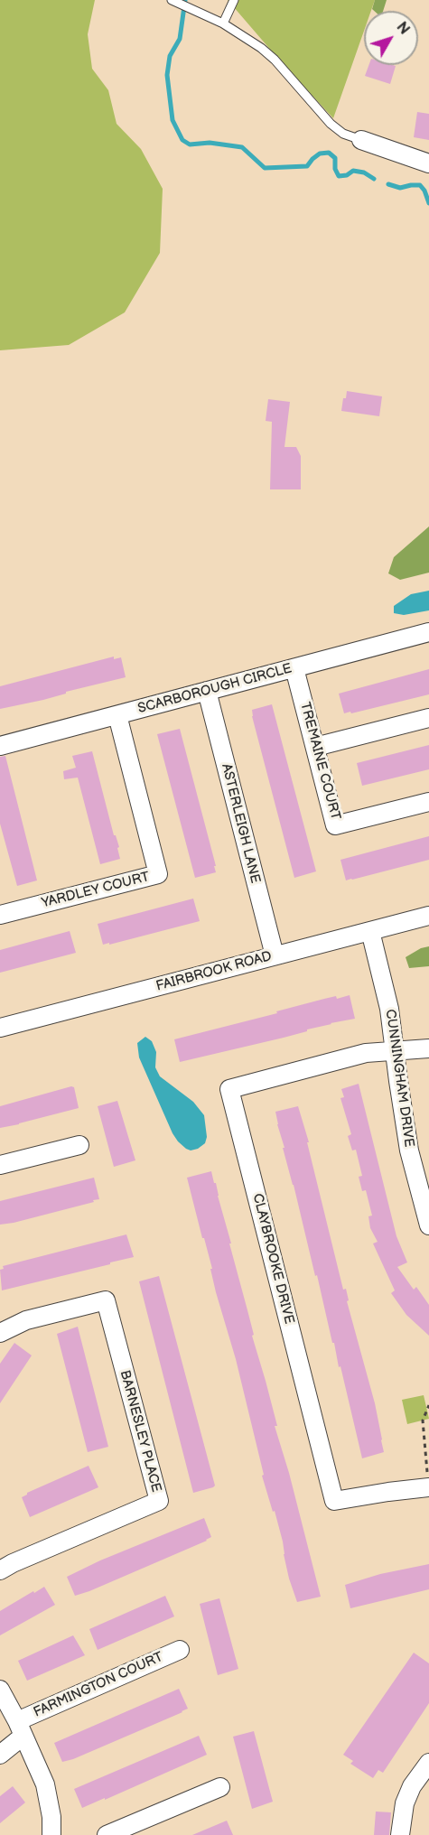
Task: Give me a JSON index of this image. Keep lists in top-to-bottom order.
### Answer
{
  "streets": {
    "street": [
      "SCARBOROUGH CIRCLE",
      "TREMAINE COURT",
      "ASTERLEIGH LANE",
      "YARDLEY COURT",
      "FAIRBROOK ROAD",
      "CUNNINGHAM DRIVE",
      "CLAYBROOKE DRIVE",
      "BARNESLEY PLACE",
      "FARMINGTON COURT"
    ]
  },
  "crossings": [
    ["SCARBOROUGH CIRCLE", "TREMAINE COURT"],
    ["SCARBOROUGH CIRCLE", "ASTERLEIGH LANE"],
    ["SCARBOROUGH CIRCLE", "YARDLEY COURT"],
    ["ASTERLEIGH LANE", "FAIRBROOK ROAD"],
    ["FAIRBROOK ROAD", "CUNNINGHAM DRIVE"],
    ["CUNNINGHAM DRIVE", "CLAYBROOKE DRIVE"]
  ],
  "north": "top right"
}
